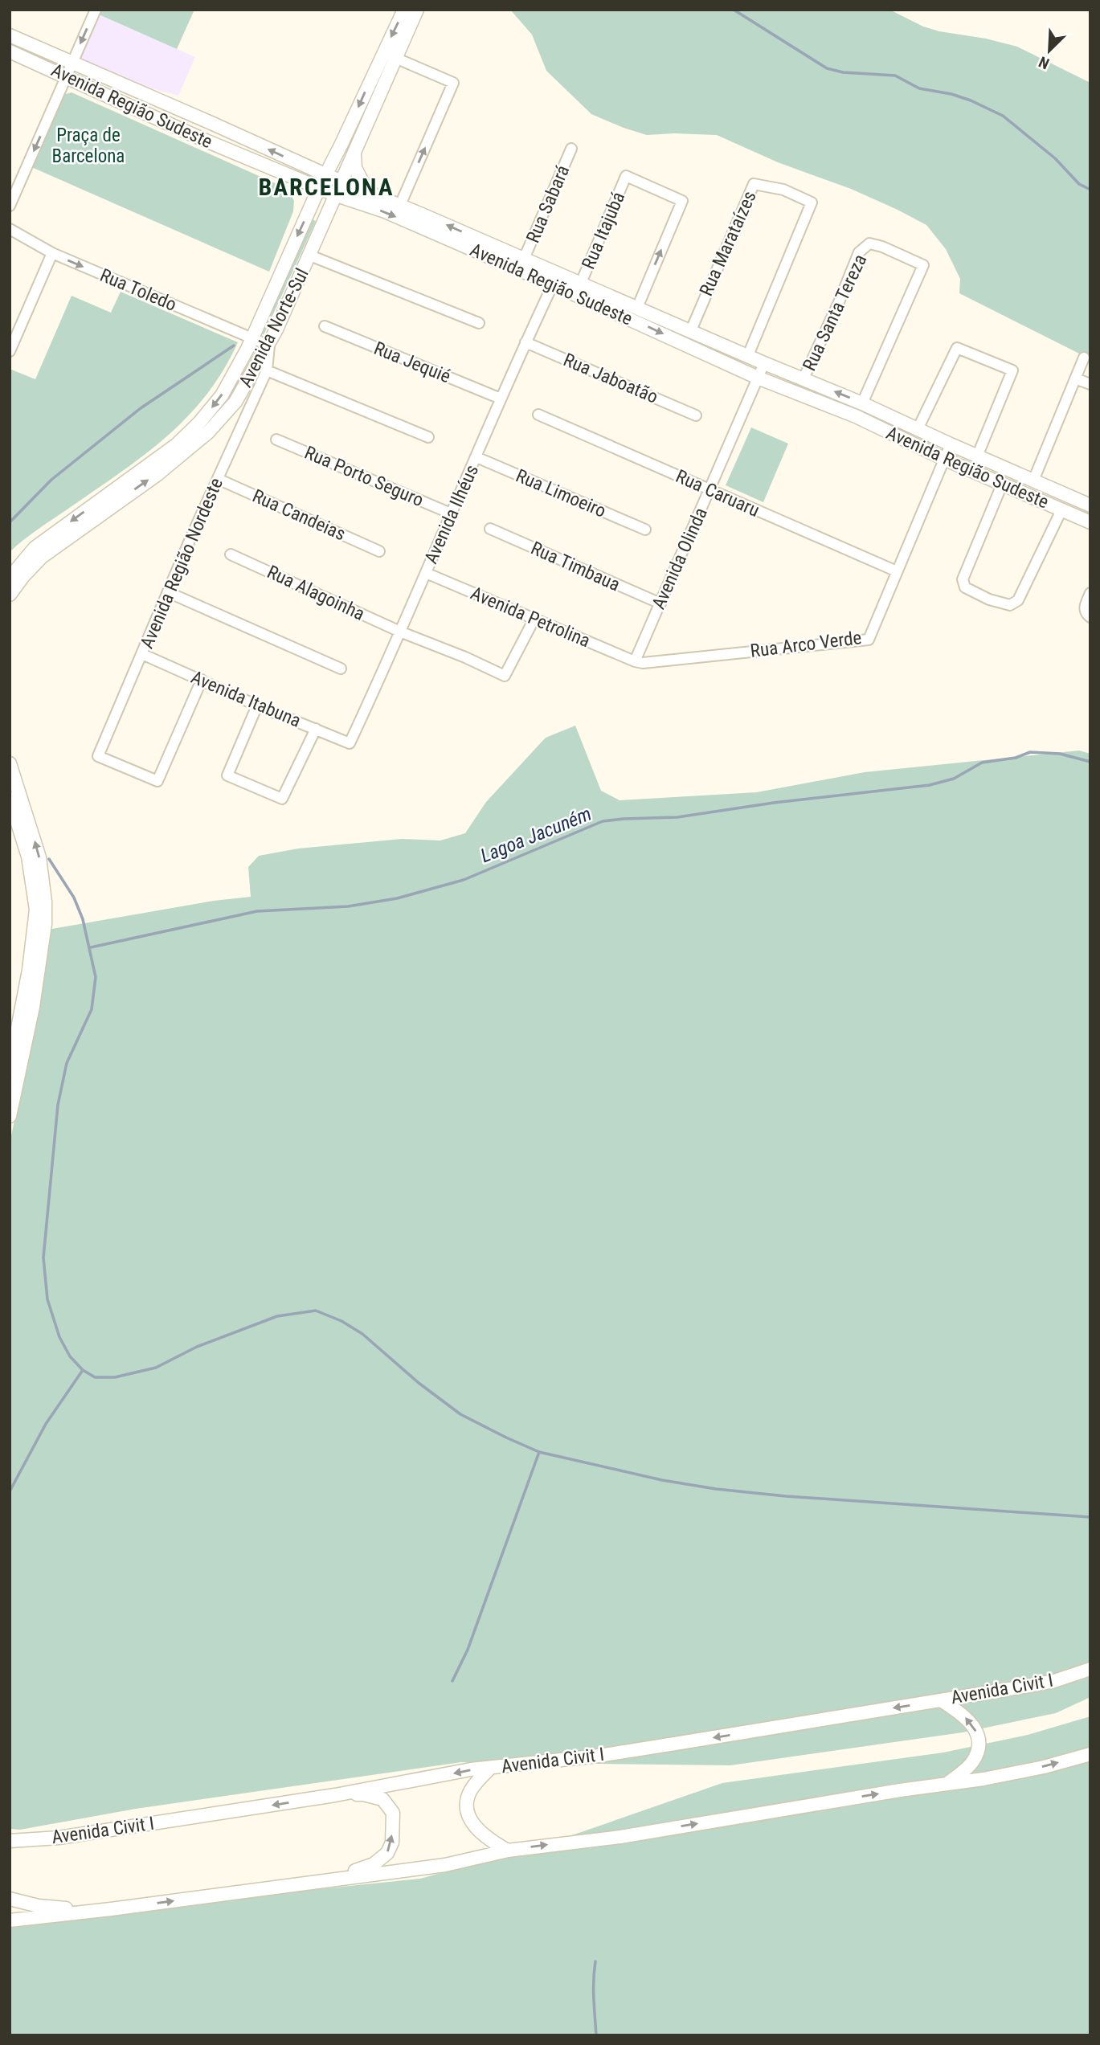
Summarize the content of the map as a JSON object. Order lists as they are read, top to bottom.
{
  "streets": {
    "main road": ["Avenida Região Sudeste", "Avenida Norte-Sul", "Avenida Civit I"],
    "street": [
      "Rua Sabará",
      "Rua Itajubá",
      "Rua Marataízes",
      "Rua Toledo",
      "Rua Santa Tereza",
      "Rua Jequié",
      "Rua Jaboatão",
      "Rua Porto Seguro",
      "Rua Limoeiro",
      "Rua Caruaru",
      "Avenida Ilhéus",
      "Rua Candeias",
      "Avenida Olinda",
      "Avenida Região Nordeste",
      "Rua Timbaua",
      "Rua Alagoinha",
      "Avenida Petrolina",
      "Rua Arco Verde",
      "Avenida Itabuna"
    ]
  },
  "crossings": [
    ["Avenida Região Sudeste", "Rua Sabará"],
    ["Avenida Região Sudeste", "Rua Itajubá"],
    ["Avenida Região Sudeste", "Rua Marataízes"],
    ["Avenida Região Sudeste", "Rua Santa Tereza"],
    ["Avenida Região Sudeste", "Avenida Norte-Sul"],
    ["Avenida Região Sudeste", "Avenida Ilhéus"],
    ["Avenida Região Sudeste", "Avenida Olinda"],
    ["Avenida Região Sudeste", "Rua Arco Verde"],
    ["Rua Toledo", "Avenida Norte-Sul"],
    ["Rua Jequié", "Avenida Ilhéus"],
    ["Rua Jaboatão", "Avenida Ilhéus"],
    ["Rua Porto Seguro", "Avenida Ilhéus"],
    ["Rua Limoeiro", "Avenida Ilhéus"],
    ["Rua Caruaru", "Avenida Olinda"],
    ["Rua Caruaru", "Rua Arco Verde"],
    ["Avenida Ilhéus", "Rua Alagoinha"],
    ["Avenida Ilhéus", "Avenida Petrolina"],
    ["Avenida Ilhéus", "Avenida Itabuna"],
    ["Rua Candeias", "Avenida Região Nordeste"],
    ["Avenida Olinda", "Rua Timbaua"],
    ["Avenida Olinda", "Avenida Petrolina"],
    ["Avenida Olinda", "Rua Arco Verde"],
    ["Avenida Região Nordeste", "Avenida Itabuna"],
    ["Rua Alagoinha", "Avenida Petrolina"],
    ["Avenida Petrolina", "Rua Arco Verde"]
  ],
  "one_way": ["Rua Toledo"],
  "districts": ["BARCELONA"],
  "water": ["Lagoa Jacuném"],
  "parks": ["Praça de Barcelona"],
  "north": "bottom left"
}
